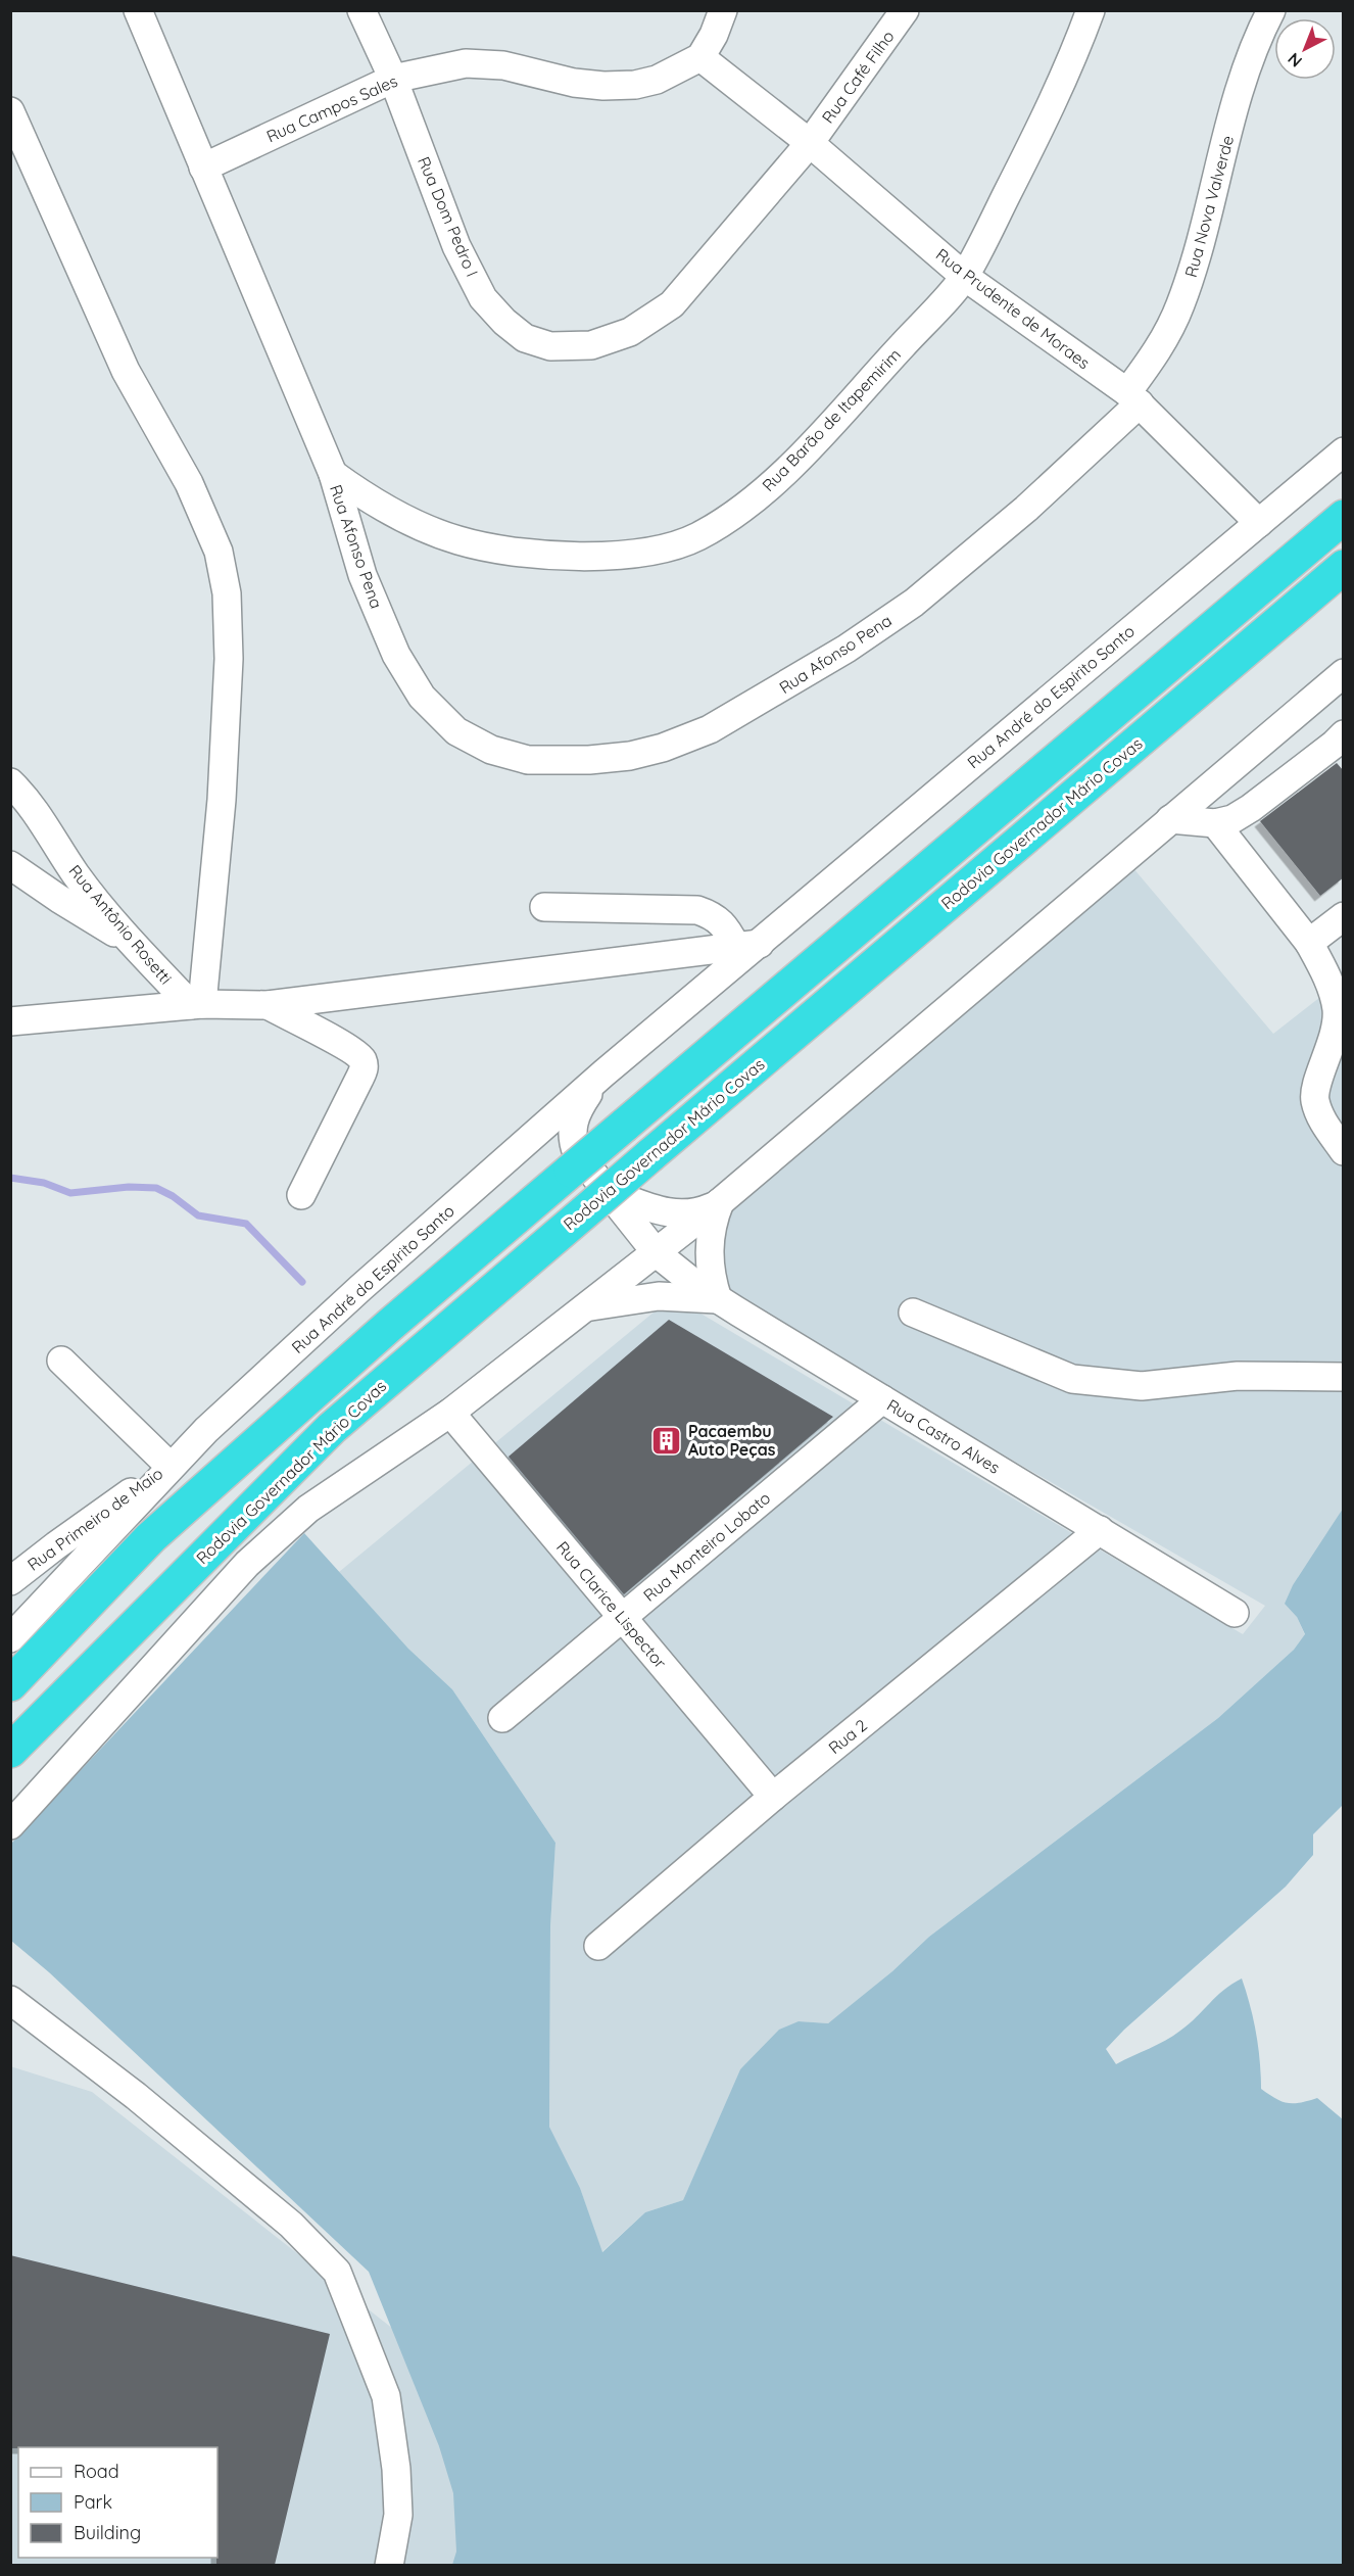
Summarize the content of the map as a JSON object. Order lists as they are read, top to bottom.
{
  "streets": {
    "highway": ["Rodovia Governador Mário Covas"],
    "street": [
      "Rua Café Filho",
      "Rua Campos Sales",
      "Rua Nova Valverde",
      "Rua Dom Pedro I",
      "Rua Prudente de Moraes",
      "Rua Barão de Itapemirim",
      "Rua Afonso Pena",
      "Rua André do Espírito Santo",
      "Rua Antônio Rosetti",
      "Rua Castro Alves",
      "Rua Primeiro de Maio",
      "Rua Monteiro Lobato",
      "Rua Clarice Lispector",
      "Rua 2"
    ]
  },
  "crossings": [
    ["Rua Café Filho", "Rua Dom Pedro I"],
    ["Rua Café Filho", "Rua Prudente de Moraes"],
    ["Rua Campos Sales", "Rua Dom Pedro I"],
    ["Rua Campos Sales", "Rua Prudente de Moraes"],
    ["Rua Campos Sales", "Rua Afonso Pena"],
    ["Rua Nova Valverde", "Rua Prudente de Moraes"],
    ["Rua Nova Valverde", "Rua Afonso Pena"],
    ["Rua Dom Pedro I", "Rua Prudente de Moraes"],
    ["Rua Prudente de Moraes", "Rua Barão de Itapemirim"],
    ["Rua Prudente de Moraes", "Rua Afonso Pena"],
    ["Rua Prudente de Moraes", "Rua André do Espírito Santo"],
    ["Rua Barão de Itapemirim", "Rua Afonso Pena"],
    ["Rua André do Espírito Santo", "Rua Castro Alves"],
    ["Rua André do Espírito Santo", "Rua Primeiro de Maio"],
    ["Rodovia Governador Mário Covas", "Rua Castro Alves"],
    ["Rua Castro Alves", "Rua Monteiro Lobato"],
    ["Rua Castro Alves", "Rua 2"],
    ["Rua Monteiro Lobato", "Rua Clarice Lispector"],
    ["Rua Clarice Lispector", "Rua 2"]
  ],
  "places": {
    "building": ["Pacaembu Auto Peças"]
  },
  "legend": ["Road", "Park", "Building"],
  "north": "bottom left"
}
